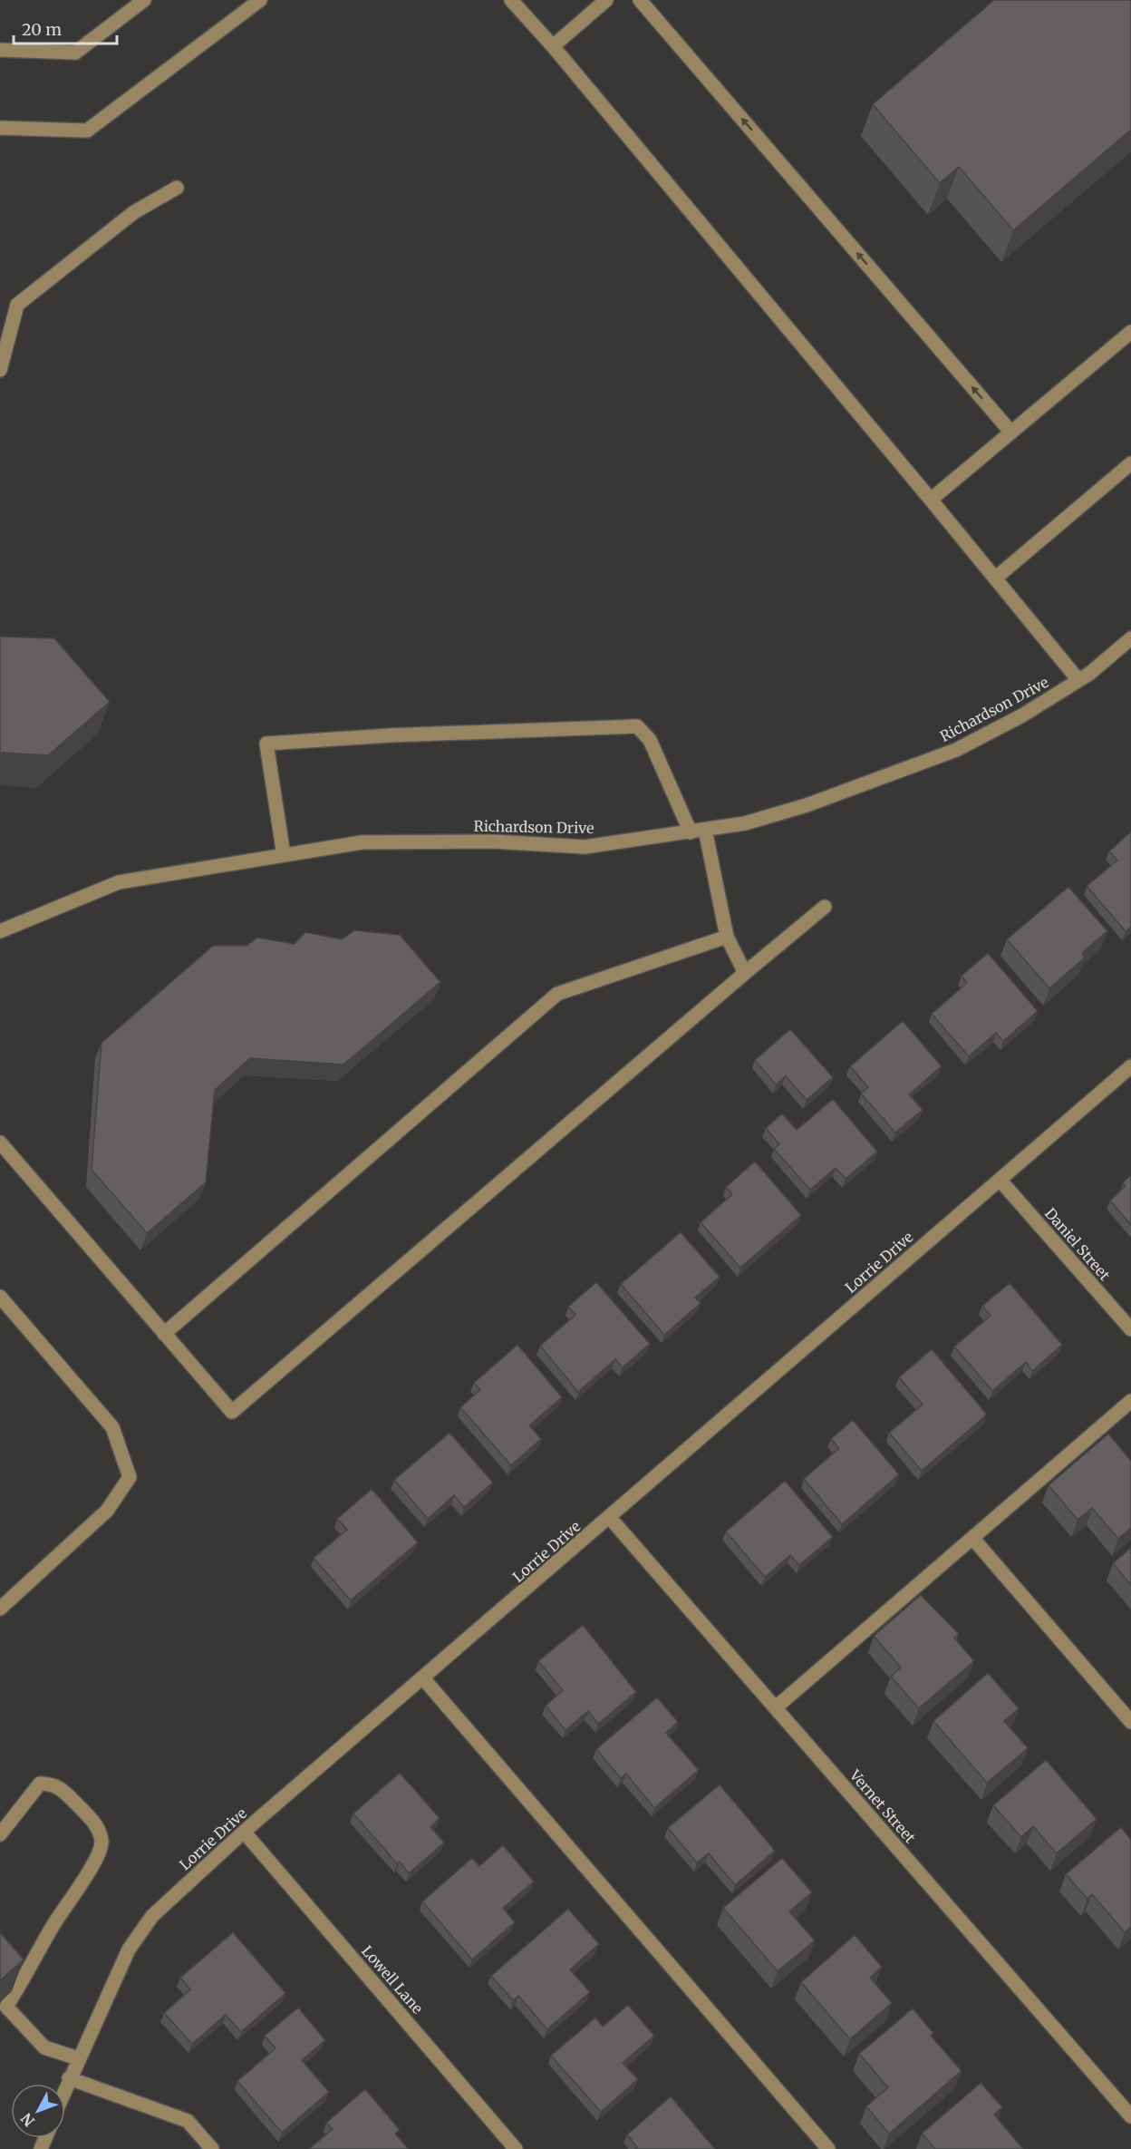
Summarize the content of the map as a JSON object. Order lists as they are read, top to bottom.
{
  "streets": {
    "street": [
      "Richardson Drive",
      "Daniel Street",
      "Lorrie Drive",
      "Vernet Street",
      "Lowell Lane"
    ]
  },
  "crossings": [
    ["Daniel Street", "Lorrie Drive"],
    ["Lorrie Drive", "Vernet Street"],
    ["Lorrie Drive", "Lowell Lane"]
  ],
  "scale_bar": "20 m",
  "north": "bottom left"
}
